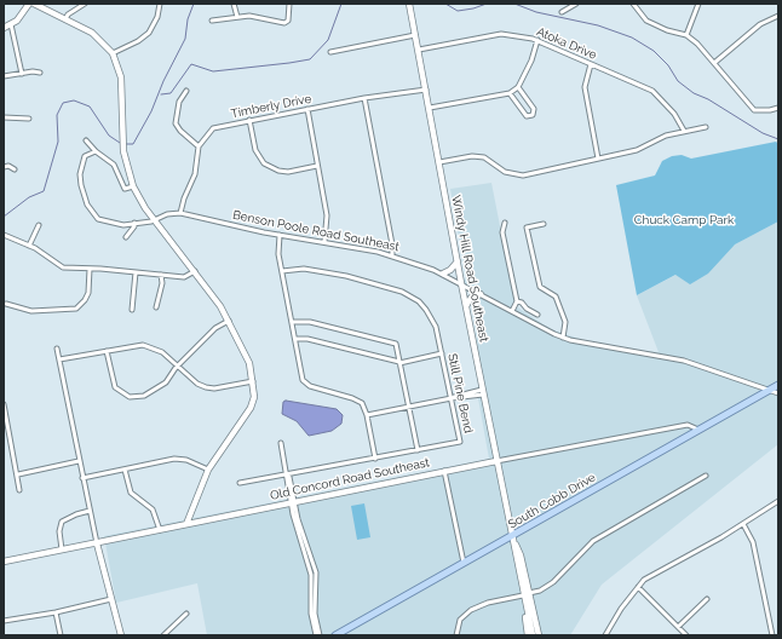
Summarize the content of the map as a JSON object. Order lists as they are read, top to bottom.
{
  "streets": {
    "main road": ["South Cobb Drive"],
    "street": [
      "Atoka Drive",
      "Timberly Drive",
      "Benson Poole Road Southeast",
      "Windy Hill Road Southeast",
      "Still Pine Bend",
      "Old Concord Road Southeast"
    ]
  },
  "crossings": [
    ["Atoka Drive", "Windy Hill Road Southeast"],
    ["Timberly Drive", "Windy Hill Road Southeast"],
    ["Benson Poole Road Southeast", "Windy Hill Road Southeast"],
    ["Benson Poole Road Southeast", "South Cobb Drive"],
    ["Windy Hill Road Southeast", "Old Concord Road Southeast"],
    ["Windy Hill Road Southeast", "South Cobb Drive"],
    ["Old Concord Road Southeast", "South Cobb Drive"]
  ],
  "parks": ["Chuck Camp Park"]
}
